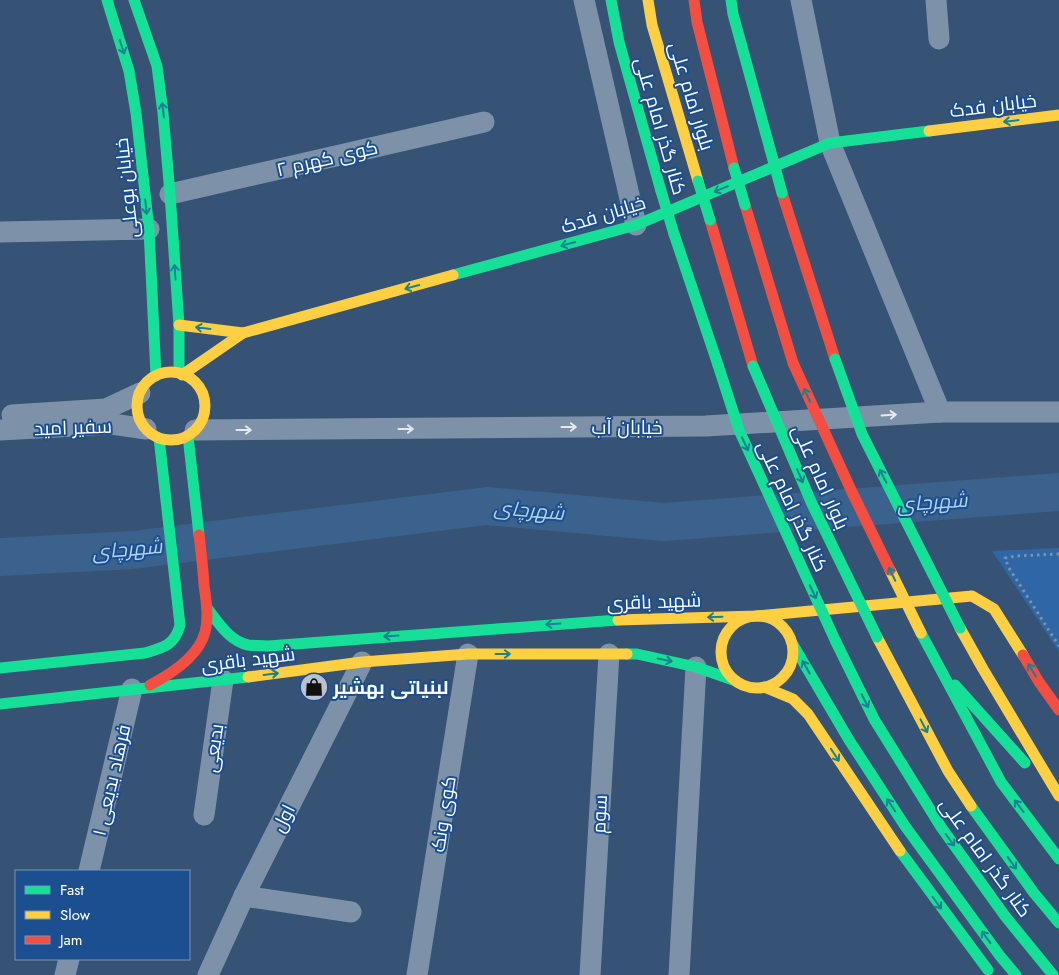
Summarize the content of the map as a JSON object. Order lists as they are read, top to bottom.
{
  "streets": {
    "main road": [
      "بلوار امام علی",
      "خیابان فدک",
      "کنار گذر امام علی",
      "خیابان بوعلی",
      "شهید باقری"
    ],
    "street": [
      "کوی کهرم ۲",
      "سفیر امید",
      "خیابان آب",
      "بدیعی",
      "فرهاد بدیعی ۱",
      "کوی ونک",
      "سوم",
      "اول"
    ]
  },
  "crossings": [
    ["خیابان فدک", "خیابان بوعلی"],
    ["خیابان فدک", "سفیر امید"],
    ["خیابان فدک", "خیابان آب"],
    ["خیابان بوعلی", "سفیر امید"],
    ["خیابان بوعلی", "خیابان آب"],
    ["سفیر امید", "خیابان آب"],
    ["شهید باقری", "بدیعی"],
    ["شهید باقری", "فرهاد بدیعی ۱"],
    ["شهید باقری", "کوی ونک"],
    ["شهید باقری", "سوم"],
    ["شهید باقری", "اول"]
  ],
  "one_way": ["خیابان فدک", "خیابان آب"],
  "water": ["شهرچای"],
  "places": {
    "shop": ["لبنیاتی بهشیر"]
  },
  "legend": ["Fast", "Slow", "Jam"]
}
